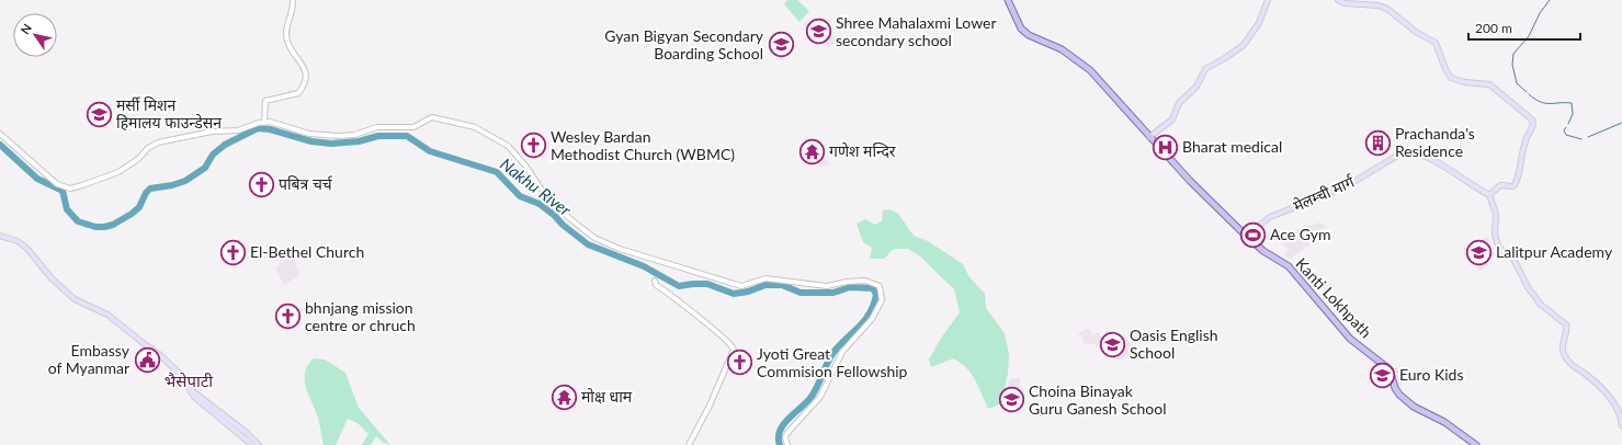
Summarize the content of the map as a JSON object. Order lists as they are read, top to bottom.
{
  "streets": {
    "main road": ["मेलम्ची मार्ग", "Kanti Lokhpath"]
  },
  "crossings": [
    ["मेलम्ची मार्ग", "Kanti Lokhpath"]
  ],
  "districts": ["भैसेपाटी"],
  "water": ["Nakhu River"],
  "places": {
    "school or university": [
      "Shree Mahalaxmi Lower secondary school",
      "Gyan Bigyan Secondary Boarding School",
      "मर्सी मिशन हिमालय फाउन्डेसन",
      "Lalitpur Academy",
      "Oasis English School",
      "Euro Kids",
      "Choina Binayak Guru Ganesh School"
    ],
    "building": ["Prachanda's Residence"],
    "church": [
      "Wesley Bardan Methodist Church (WBMC)",
      "पबित्र चर्च",
      "El-Bethel Church",
      "bhnjang mission centre or chruch",
      "Jyoti Great Commision Fellowship"
    ],
    "hospital": ["Bharat medical"],
    "temple": ["गणेश मन्दिर", "मोक्ष धाम"],
    "sports": ["Ace Gym"],
    "public building": ["Embassy of Myanmar"]
  },
  "scale_bar": "200 m",
  "north": "top left"
}
